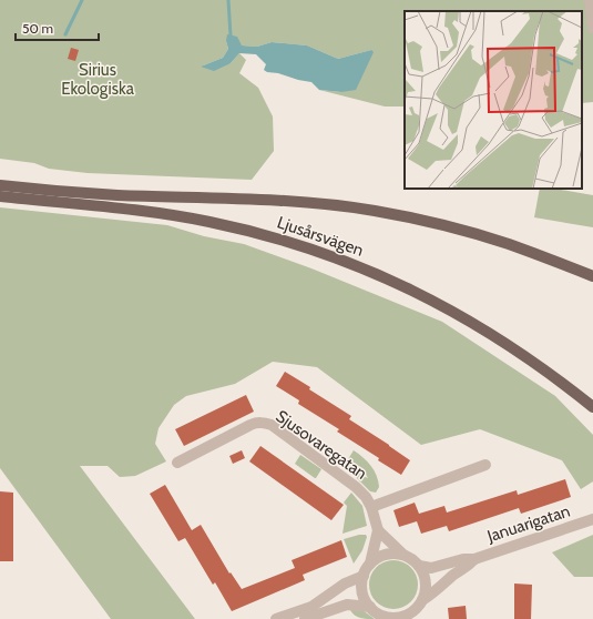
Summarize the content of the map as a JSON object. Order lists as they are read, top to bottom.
{
  "streets": {
    "main road": ["Ljusårsvägen"],
    "street": ["Sjusovaregatan", "Januarigatan"]
  },
  "crossings": [
    ["Sjusovaregatan", "Januarigatan"]
  ],
  "parks": ["Sirius Ekologiska"],
  "scale_bar": "50 m"
}
